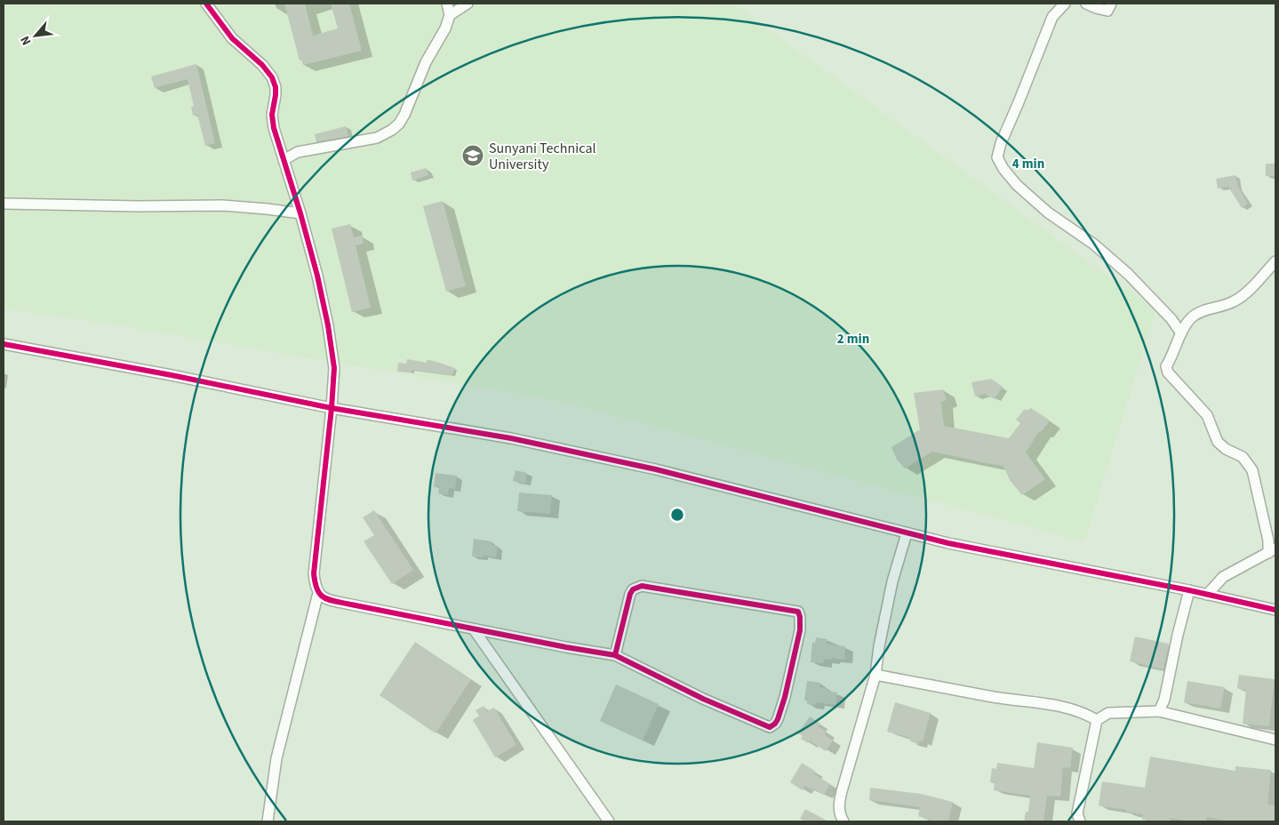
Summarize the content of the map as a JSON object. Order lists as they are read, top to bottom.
{
  "places": {
    "school or university": ["Sunyani Technical University"]
  },
  "north": "bottom left",
  "rings": ["4 min", "2 min"]
}
